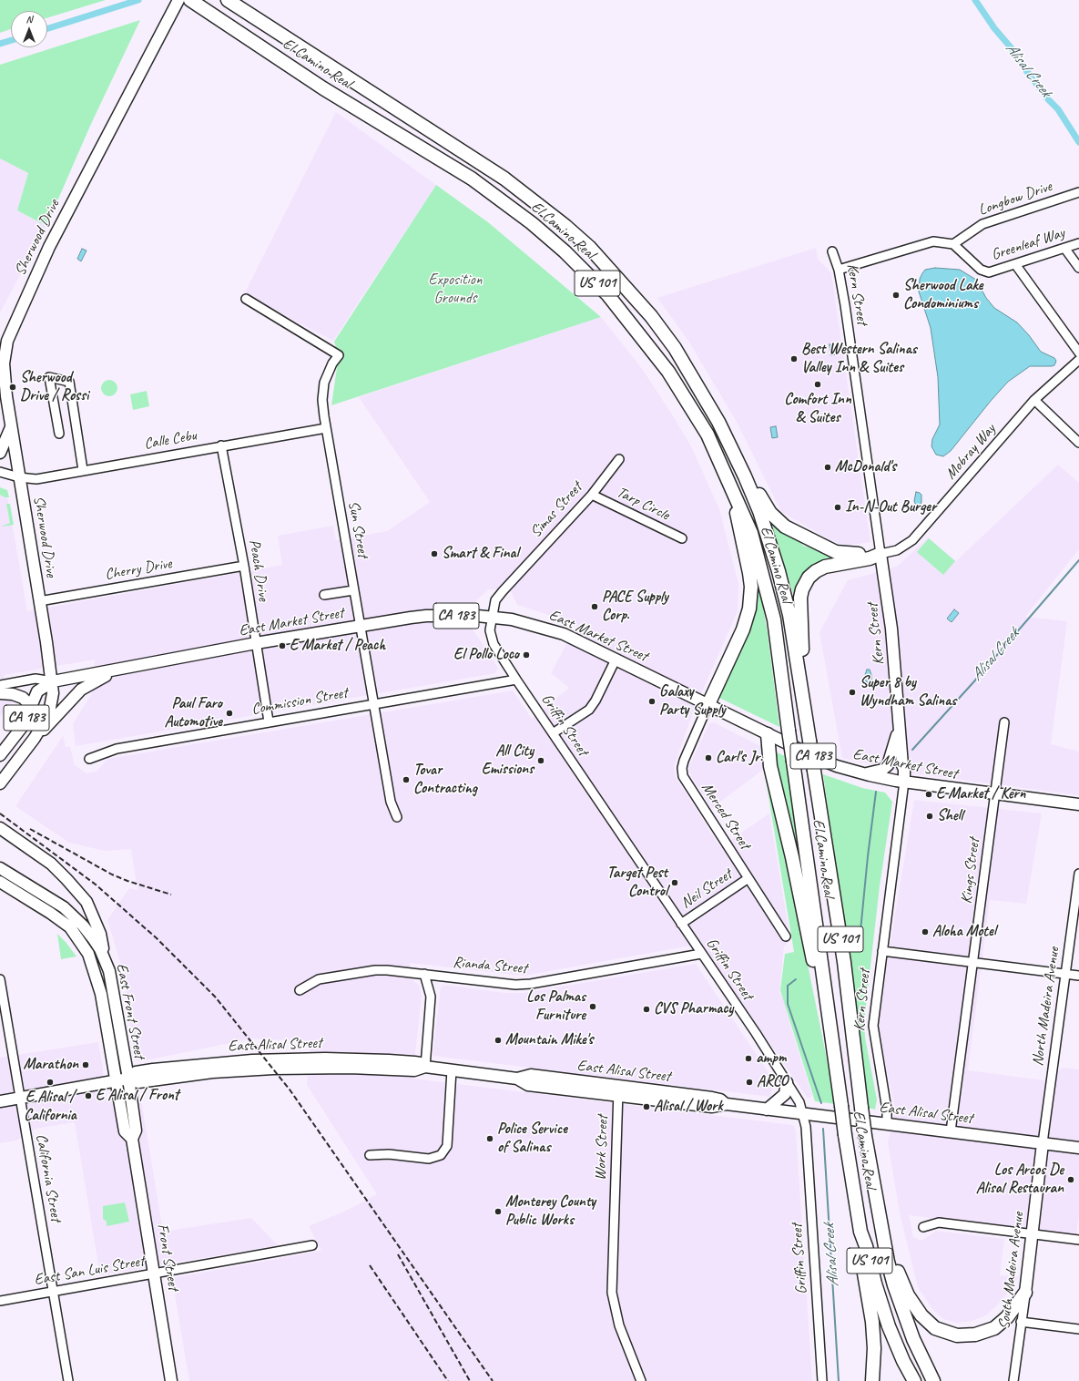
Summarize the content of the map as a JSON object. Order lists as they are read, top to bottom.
{
  "streets": {
    "highway": ["El Camino Real", "US 101"],
    "main road": [
      "Sherwood Drive",
      "Kern Street",
      "CA 183",
      "East Market Street",
      "East Front Street",
      "East Alisal Street",
      "Front Street",
      "South Madeira Avenue"
    ],
    "street": [
      "Longbow Drive",
      "Greenleaf Way",
      "Calle Cebu",
      "Mobray Way",
      "Tarp Circle",
      "Simas Street",
      "Sun Street",
      "Cherry Drive",
      "Peach Drive",
      "Commission Street",
      "Griffin Street",
      "Merced Street",
      "Kings Street",
      "Neil Street",
      "Rianda Street",
      "North Madeira Avenue",
      "Work Street",
      "California Street",
      "East San Luis Street"
    ]
  },
  "crossings": [
    ["Longbow Drive", "Greenleaf Way"],
    ["Sherwood Drive", "Calle Cebu"],
    ["Sherwood Drive", "Cherry Drive"],
    ["Sherwood Drive", "CA 183"],
    ["Sherwood Drive", "East Market Street"],
    ["Kern Street", "Mobray Way"],
    ["Kern Street", "East Market Street"],
    ["Kern Street", "East Alisal Street"],
    ["Calle Cebu", "Sun Street"],
    ["Calle Cebu", "Peach Drive"],
    ["Tarp Circle", "Simas Street"],
    ["Simas Street", "East Market Street"],
    ["Simas Street", "Griffin Street"],
    ["Sun Street", "East Market Street"],
    ["Sun Street", "Commission Street"],
    ["Cherry Drive", "Peach Drive"],
    ["Peach Drive", "East Market Street"],
    ["Peach Drive", "Commission Street"],
    ["CA 183", "East Market Street"],
    ["East Market Street", "Griffin Street"],
    ["East Market Street", "Merced Street"],
    ["East Market Street", "Kings Street"],
    ["Commission Street", "Griffin Street"],
    ["Griffin Street", "Neil Street"],
    ["Griffin Street", "Rianda Street"],
    ["Griffin Street", "East Alisal Street"],
    ["Merced Street", "Neil Street"],
    ["Kings Street", "East Alisal Street"],
    ["North Madeira Avenue", "East Alisal Street"],
    ["North Madeira Avenue", "South Madeira Avenue"],
    ["East Front Street", "East Alisal Street"],
    ["East Front Street", "Front Street"],
    ["East Alisal Street", "Work Street"],
    ["East Alisal Street", "California Street"],
    ["East Alisal Street", "Front Street"],
    ["East Alisal Street", "South Madeira Avenue"],
    ["California Street", "East San Luis Street"],
    ["Front Street", "East San Luis Street"]
  ],
  "water": ["Alisal Creek"],
  "parks": ["Exposition Grounds"],
  "places": [
    "Sherwood Lake Condominiums",
    "Best Western Salinas Valley Inn & Suites",
    "Comfort Inn & Suites",
    "Sherwood Drive / Rossi",
    "McDonald's",
    "In-N-Out Burger",
    "Smart & Final",
    "PACE Supply Corp.",
    "E Market / Peach",
    "El Pollo Loco",
    "Super 8 by Wyndham Salinas",
    "Galaxy Party Supply",
    "Paul Faro Automotive",
    "Carl's Jr.",
    "All City Emissions",
    "Tovar Contracting",
    "E Market / Kern",
    "Shell",
    "Target Pest Control",
    "Aloha Motel",
    "Los Palmas Furniture",
    "CVS Pharmacy",
    "Mountain Mike's",
    "ampm",
    "Marathon",
    "E Alisal / California",
    "ARCO",
    "E Alisal / Front",
    "Alisal / Work",
    "Police Service of Salinas",
    "Los Arcos De Alisal Restauran",
    "Monterey County Public Works"
  ],
  "north": "top"
}
